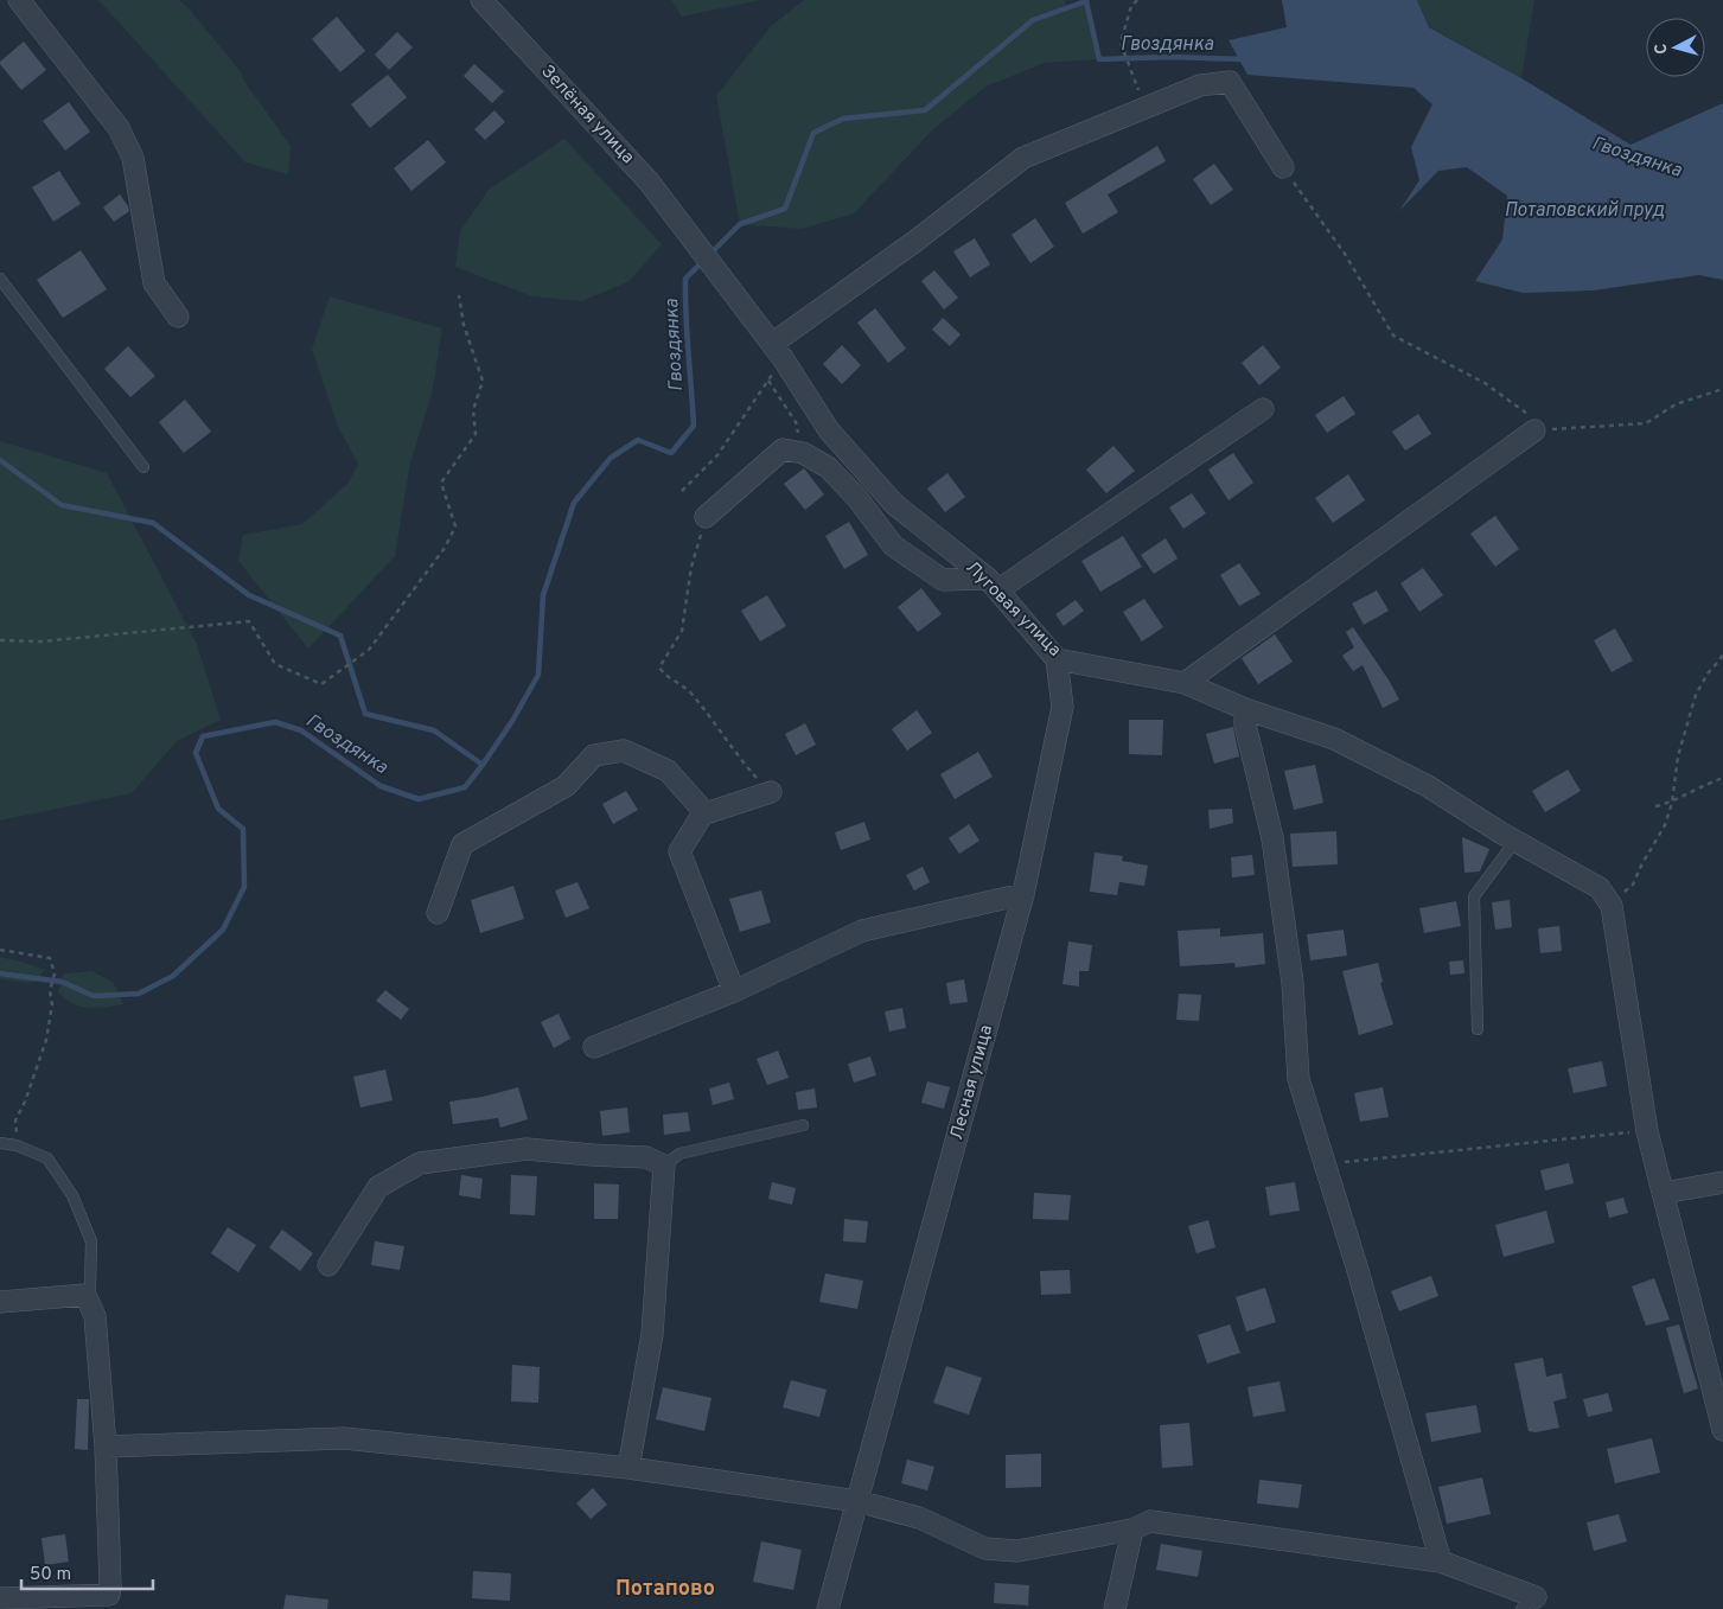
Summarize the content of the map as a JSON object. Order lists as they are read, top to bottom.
{
  "streets": {
    "street": ["Зелёная улица", "Луговая улица", "Лесная улица"]
  },
  "crossings": [
    ["Зелёная улица", "Луговая улица"],
    ["Луговая улица", "Лесная улица"]
  ],
  "districts": ["Потапово"],
  "water": ["Гвоздянка", "Потаповский пруд"],
  "scale_bar": "50 m",
  "north": "left"
}
